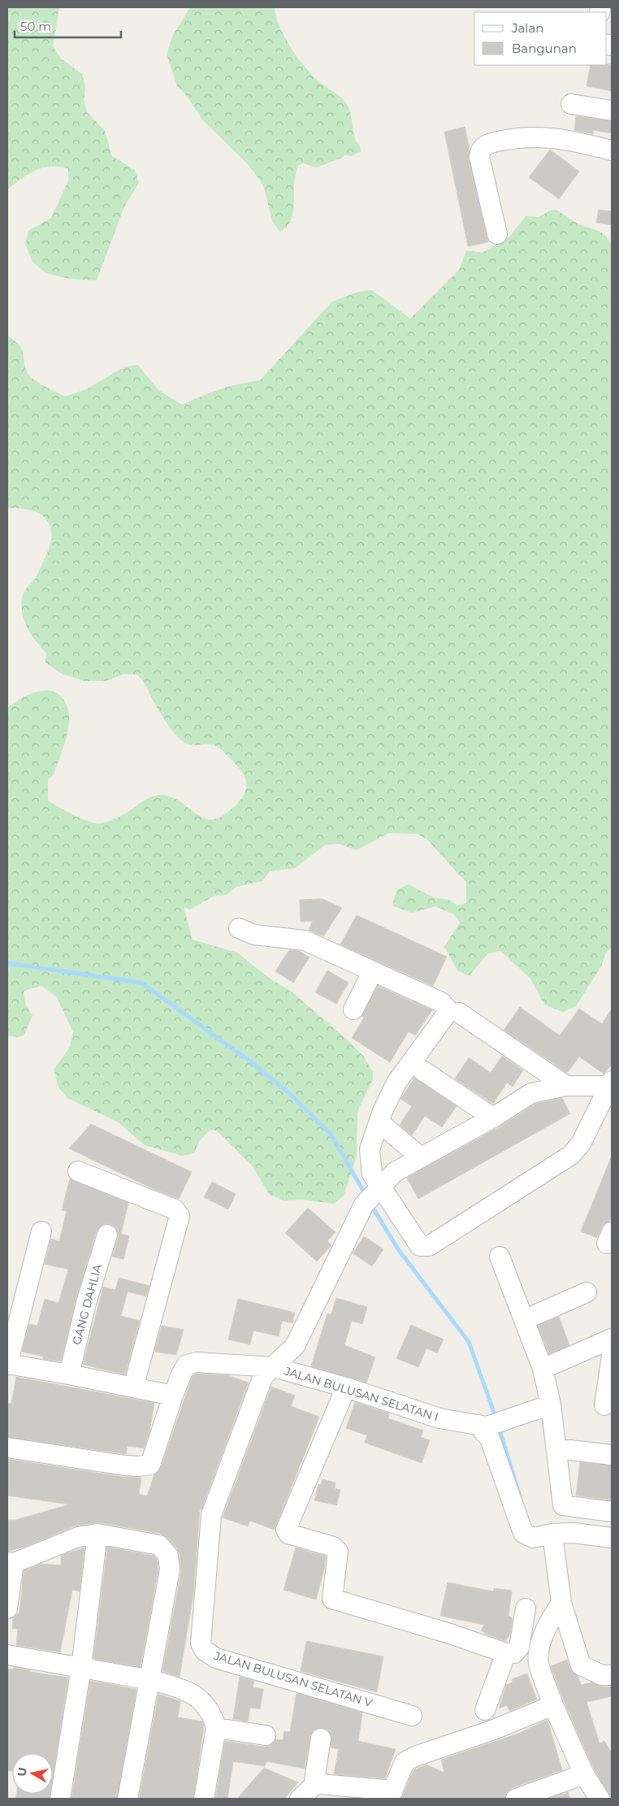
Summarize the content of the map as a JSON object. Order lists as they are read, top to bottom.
{
  "streets": {
    "street": ["GANG DAHLIA", "JALAN BULUSAN SELATAN I", "JALAN BULUSAN SELATAN V"]
  },
  "crossings": [
    ["JALAN BULUSAN SELATAN I", "JALAN BULUSAN SELATAN V"]
  ],
  "legend": ["Jalan", "Bangunan"],
  "scale_bar": "50 m",
  "north": "left"
}
